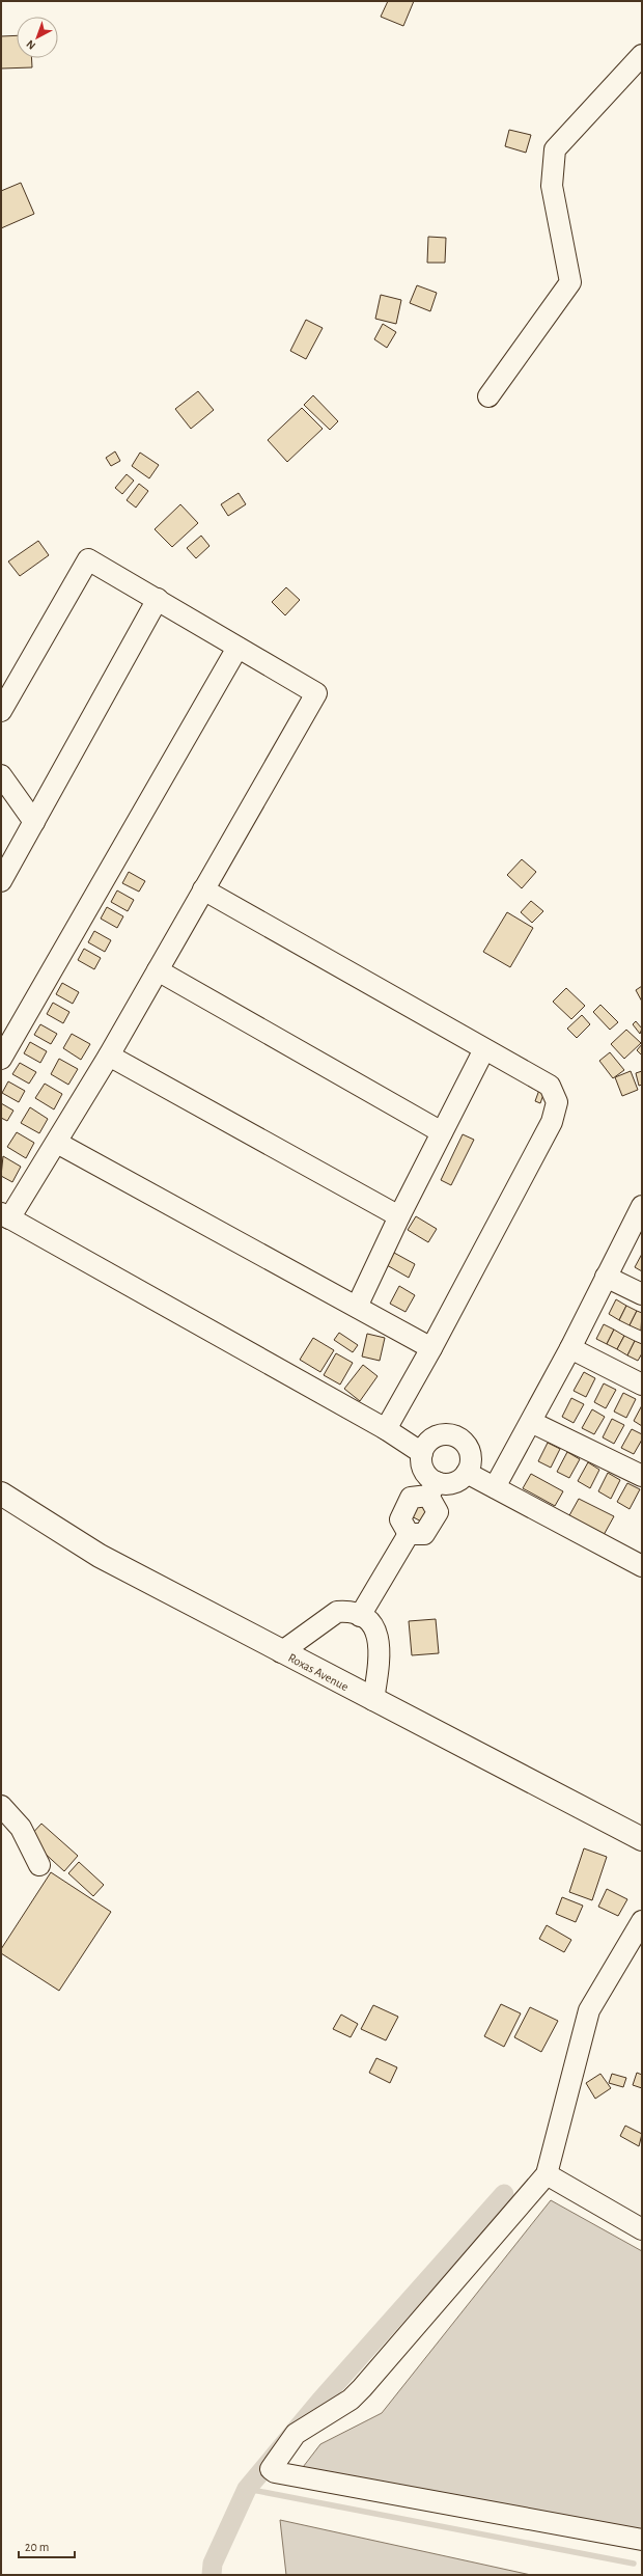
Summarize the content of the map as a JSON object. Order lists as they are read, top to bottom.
{
  "streets": {
    "main road": ["Roxas Avenue"]
  },
  "scale_bar": "20 m",
  "north": "bottom left"
}
